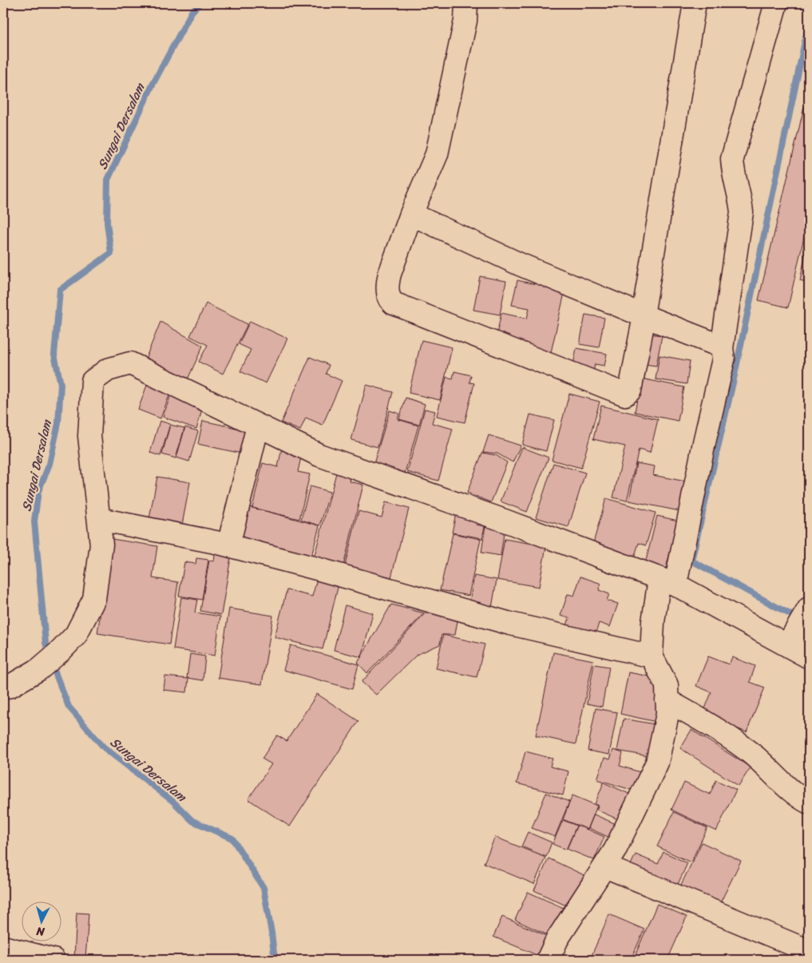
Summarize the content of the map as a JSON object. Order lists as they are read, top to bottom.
{
  "water": ["Sungai Dersalam"],
  "north": "bottom"
}
